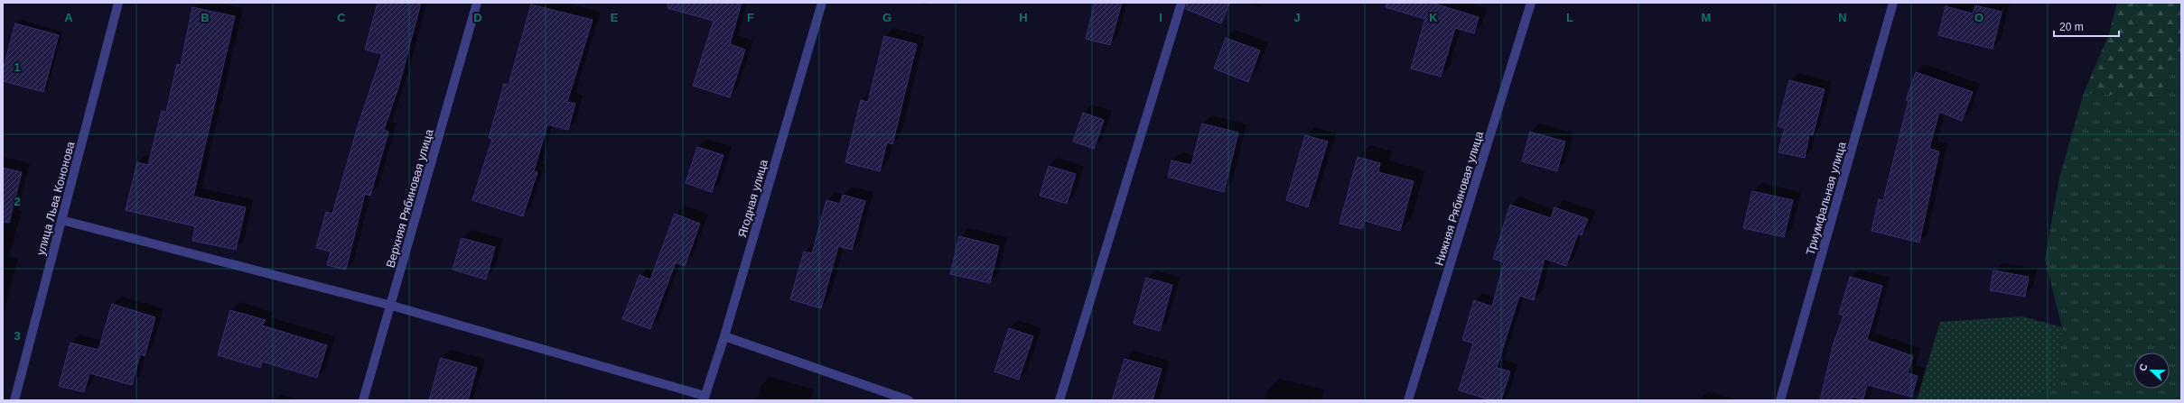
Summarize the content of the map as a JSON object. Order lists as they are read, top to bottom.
{
  "streets": {
    "street": [
      "улица Льва Кононова",
      "Верхняя Рябиновая улица",
      "Ягодная улица",
      "Нижняя Рябиновая улица",
      "Триумфальная улица"
    ]
  },
  "scale_bar": "20 m",
  "north": "left",
  "grid": {
    "columns": [
      "A",
      "B",
      "C",
      "D",
      "E",
      "F",
      "G",
      "H",
      "I",
      "J",
      "K",
      "L",
      "M",
      "N",
      "O"
    ],
    "rows": ["1", "2", "3"]
  }
}
